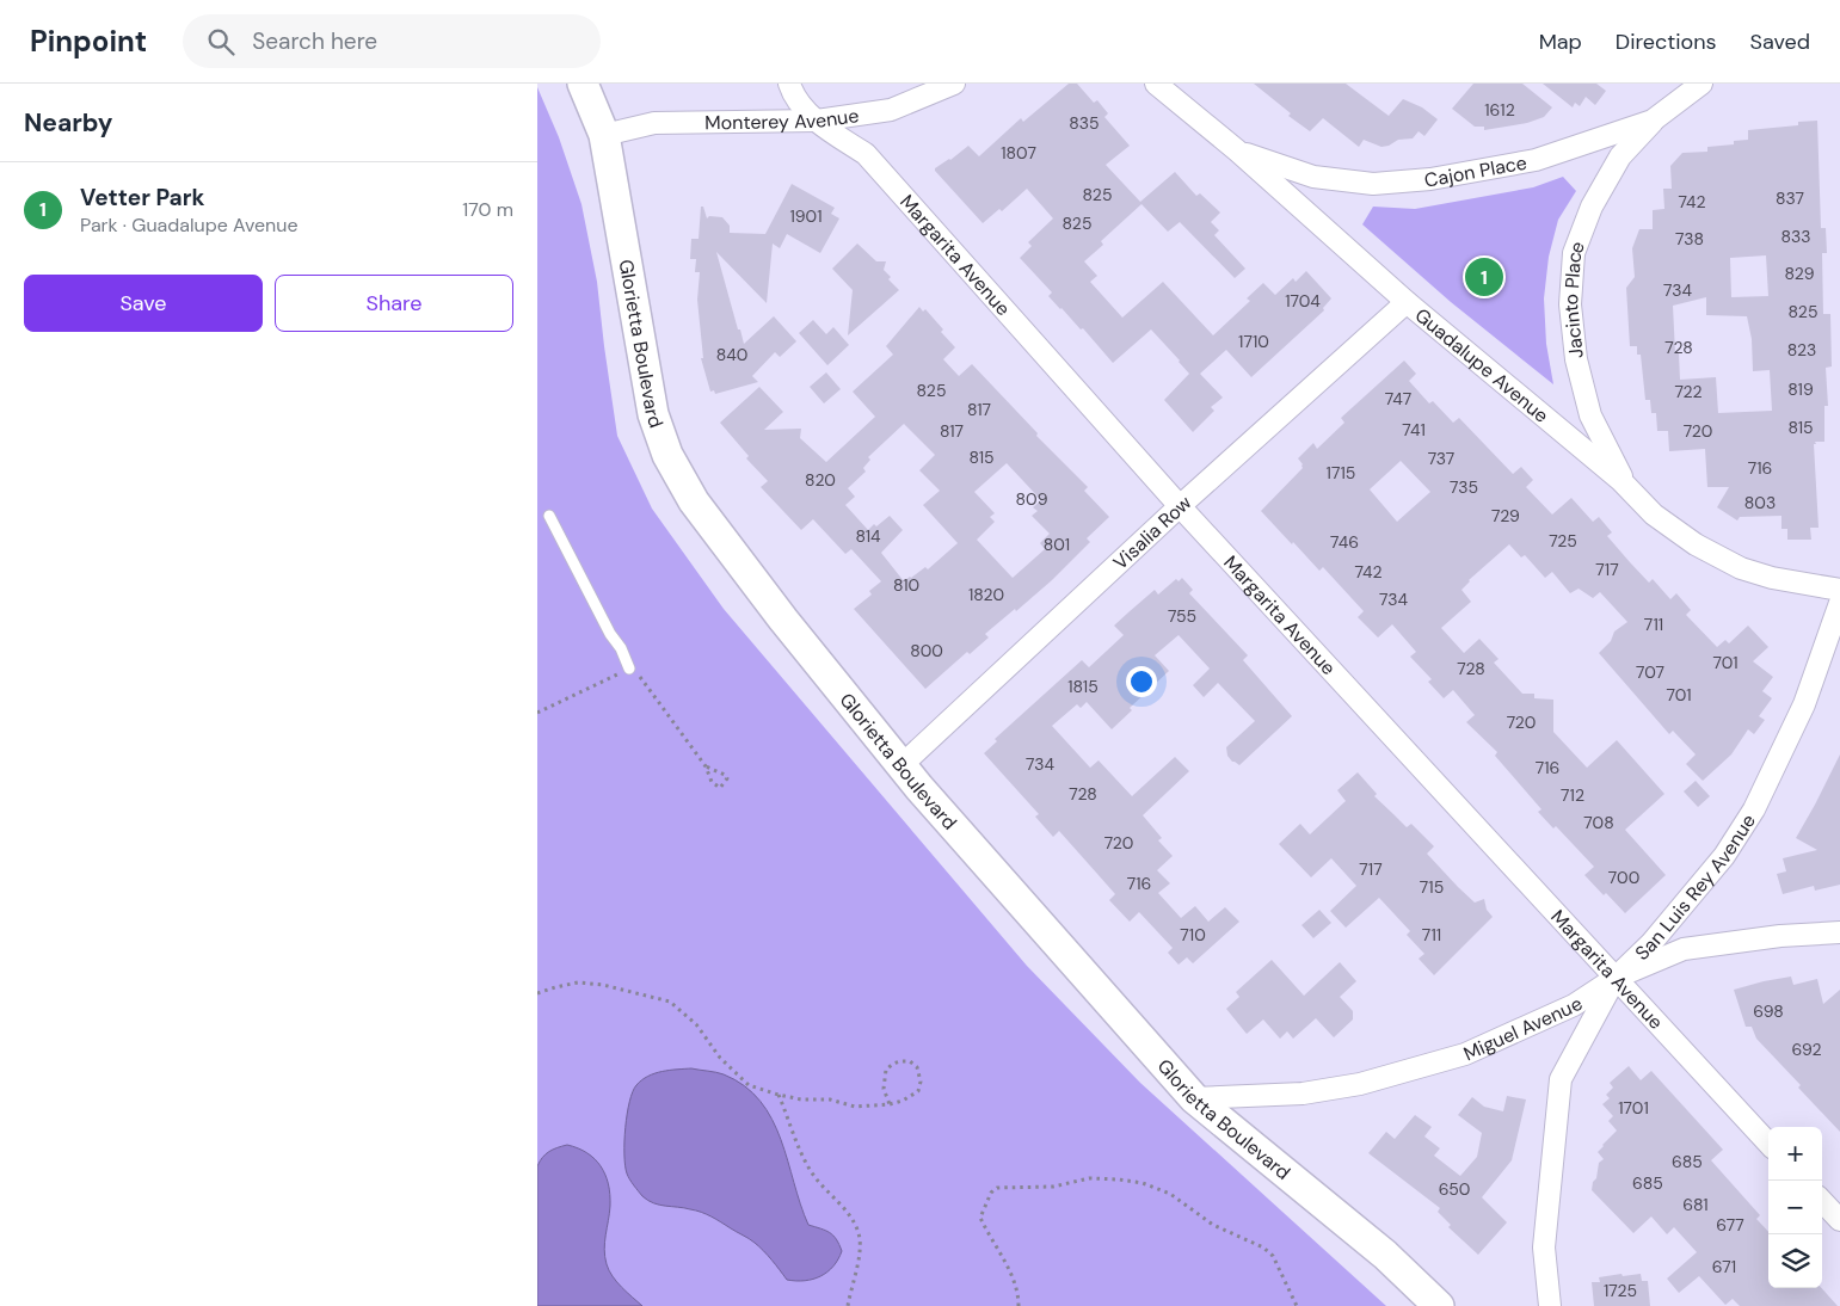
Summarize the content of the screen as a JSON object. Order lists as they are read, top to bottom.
{
  "streets": {
    "street": [
      "Monterey Avenue",
      "Cajon Place",
      "Margarita Avenue",
      "Jacinto Place",
      "Glorietta Boulevard",
      "Guadalupe Avenue",
      "Visalia Row",
      "San Luis Rey Avenue",
      "Miguel Avenue"
    ]
  },
  "crossings": [
    ["Monterey Avenue", "Margarita Avenue"],
    ["Monterey Avenue", "Glorietta Boulevard"],
    ["Cajon Place", "Jacinto Place"],
    ["Cajon Place", "Guadalupe Avenue"],
    ["Margarita Avenue", "Visalia Row"],
    ["Margarita Avenue", "San Luis Rey Avenue"],
    ["Margarita Avenue", "Miguel Avenue"],
    ["Jacinto Place", "Guadalupe Avenue"],
    ["Glorietta Boulevard", "Visalia Row"],
    ["Glorietta Boulevard", "Miguel Avenue"],
    ["Guadalupe Avenue", "Visalia Row"],
    ["San Luis Rey Avenue", "Miguel Avenue"]
  ],
  "house_numbers": [
    "1612",
    "835",
    "1807",
    "825",
    "837",
    "742",
    "1901",
    "825",
    "833",
    "738",
    "829",
    "734",
    "1704",
    "825",
    "1710",
    "728",
    "823",
    "840",
    "819",
    "825",
    "722",
    "747",
    "817",
    "815",
    "741",
    "817",
    "720",
    "815",
    "737",
    "716",
    "1715",
    "820",
    "735",
    "809",
    "803",
    "729",
    "814",
    "725",
    "746",
    "801",
    "717",
    "742",
    "810",
    "1820",
    "734",
    "755",
    "711",
    "800",
    "701",
    "728",
    "707",
    "1815",
    "701",
    "720",
    "734",
    "716",
    "728",
    "712",
    "708",
    "720",
    "717",
    "700",
    "716",
    "715",
    "710",
    "711",
    "698",
    "692",
    "1701",
    "685",
    "685",
    "650",
    "681",
    "677",
    "671",
    "1725"
  ],
  "page": {
    "header": "Pinpoint",
    "search": "Search here",
    "nav": ["Map", "Directions", "Saved"],
    "heading": "Nearby",
    "list": [
      {
        "mark": "1",
        "name": "Vetter Park",
        "note": "Park · Guadalupe Avenue",
        "value": "170 m"
      }
    ],
    "pins": "1",
    "buttons": ["Save", "Share"],
    "map_buttons": ["+", "−"]
  }
}
